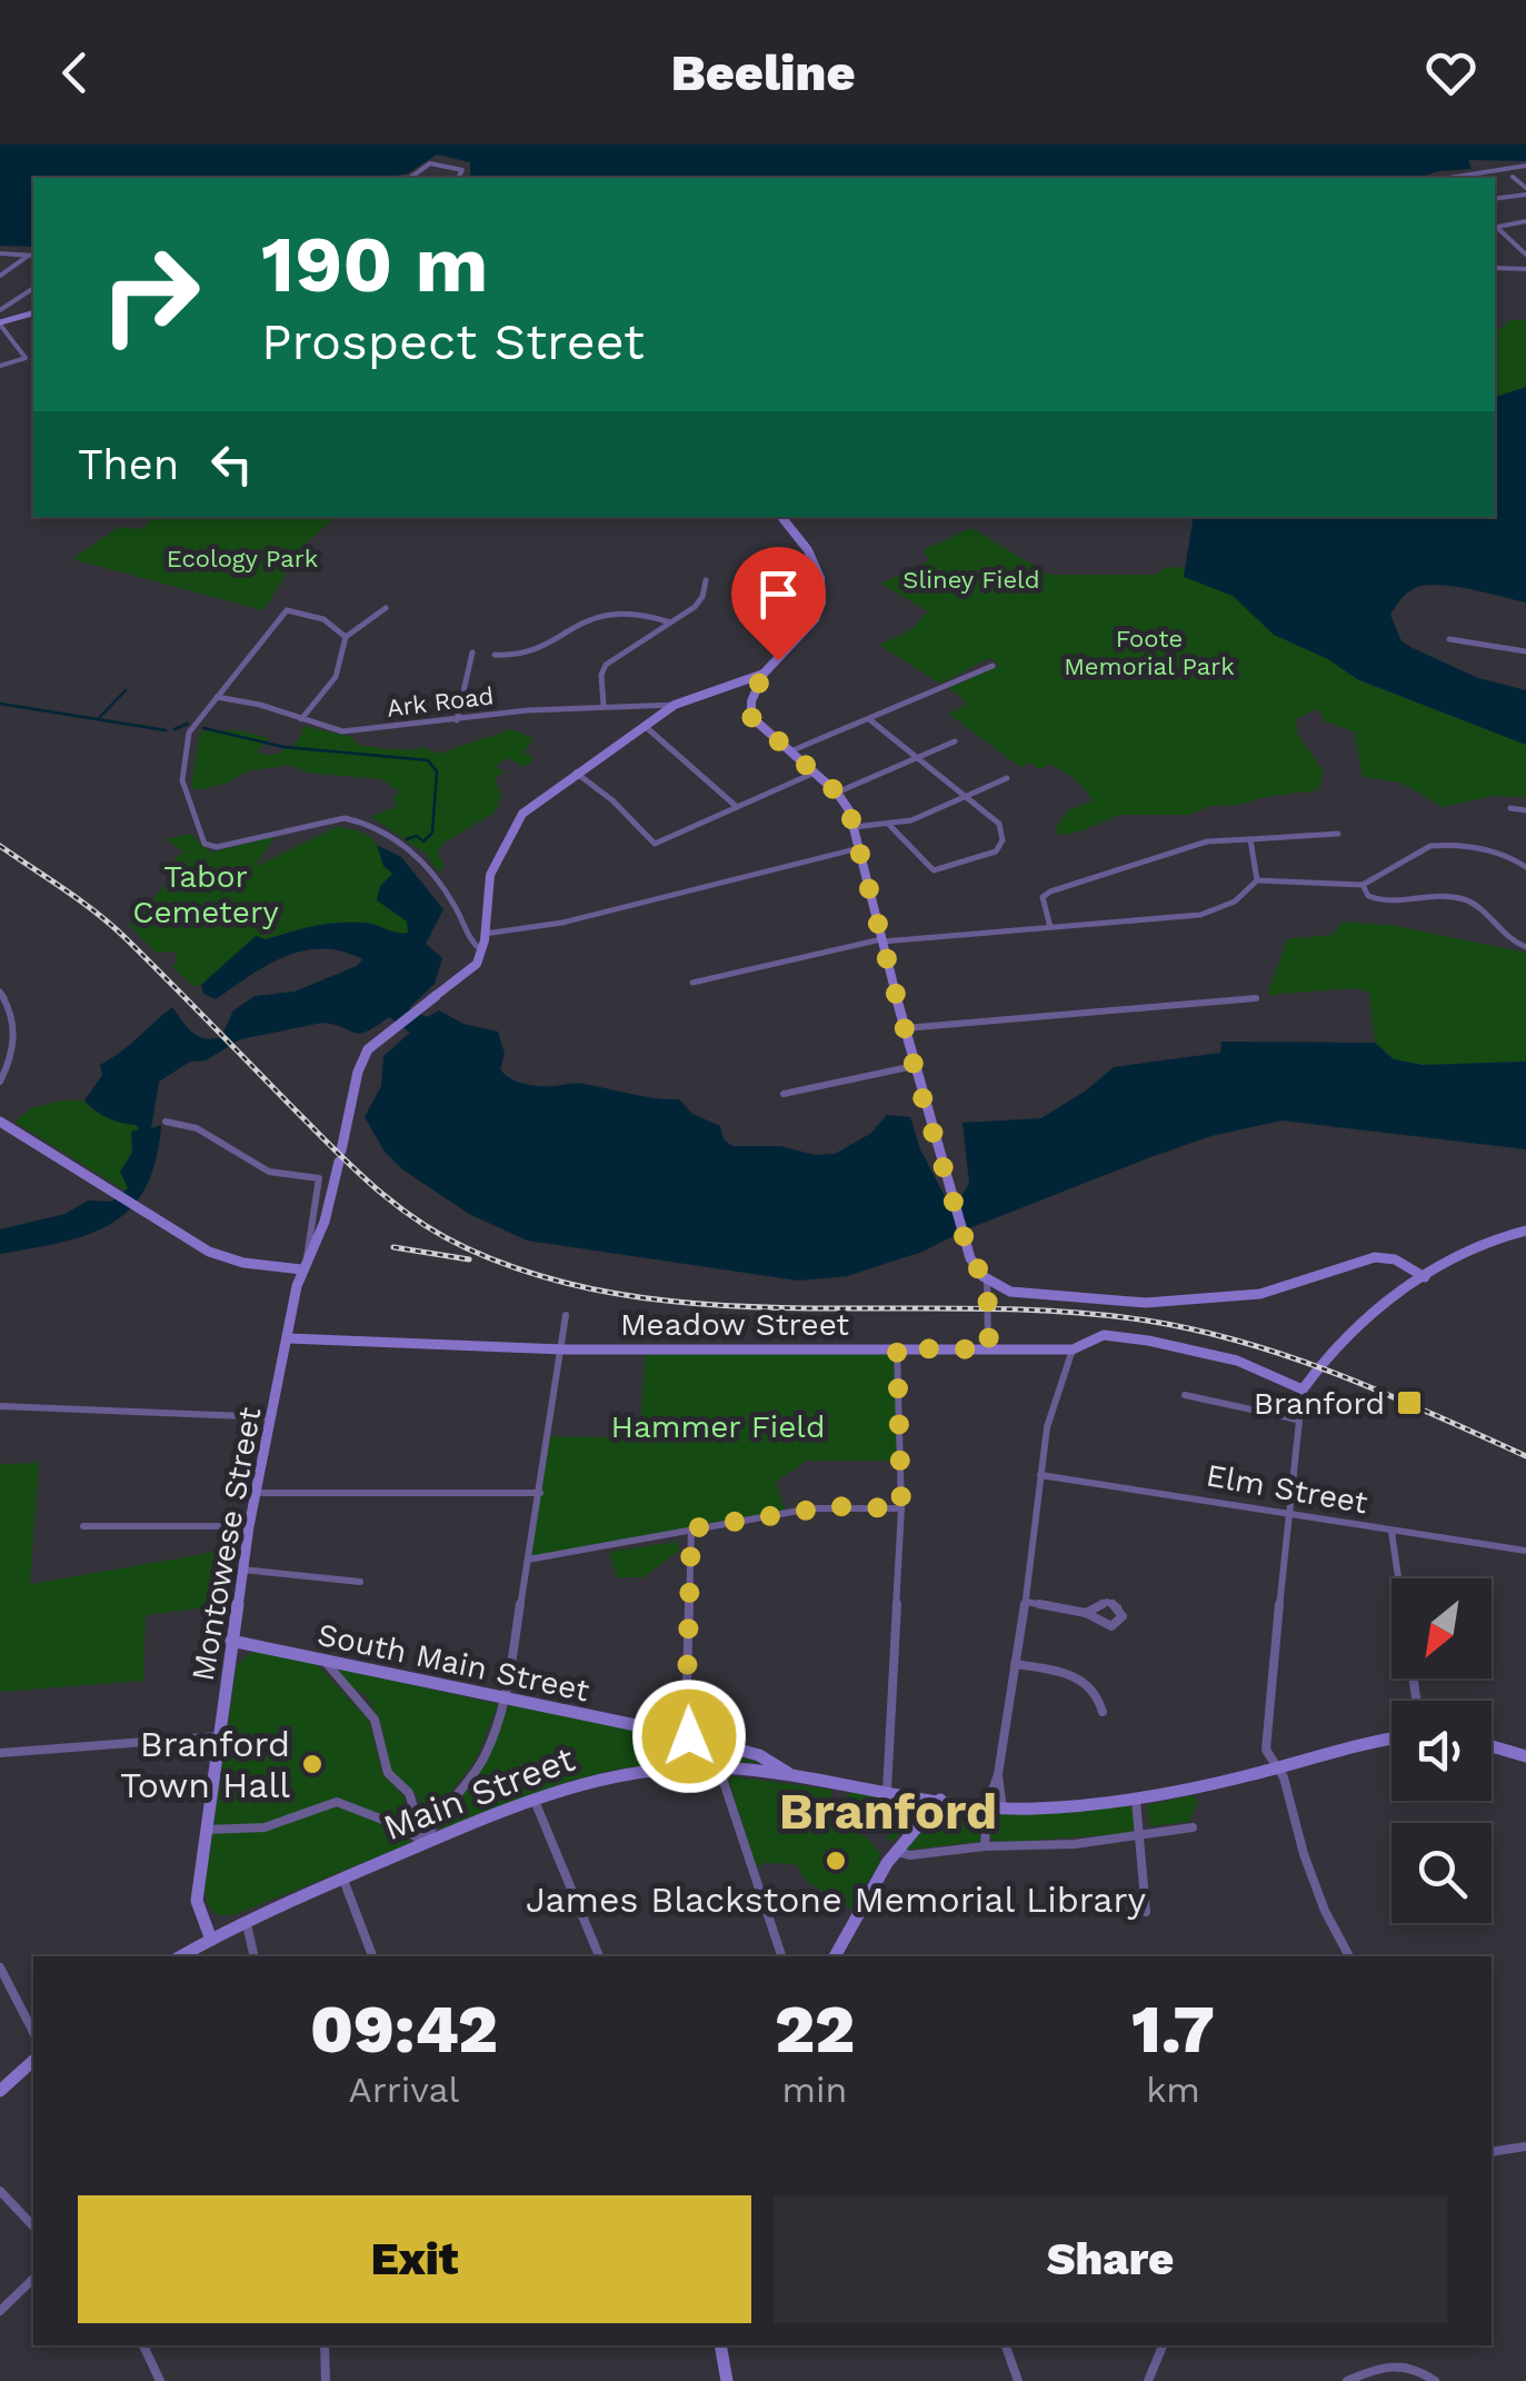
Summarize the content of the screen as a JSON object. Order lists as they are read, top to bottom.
{
  "streets": {
    "main road": ["South Main Street", "Main Street"],
    "street": [
      "Ark Road",
      "Meadow Street",
      "Elm Street",
      "Montowese Street"
    ]
  },
  "crossings": [
    ["Meadow Street", "Montowese Street"],
    ["Montowese Street", "South Main Street"],
    ["Montowese Street", "Main Street"],
    ["South Main Street", "Main Street"]
  ],
  "districts": ["Branford"],
  "parks": [
    "Ecology Park",
    "Sliney Field",
    "Foote Memorial Park",
    "Tabor Cemetery",
    "Hammer Field"
  ],
  "places": {
    "transit": ["Branford"],
    "other": ["Branford Town Hall", "James Blackstone Memorial Library"]
  },
  "north": "bottom left",
  "page": {
    "header": "Beeline",
    "turn": ["190 m", "Prospect Street"],
    "then": "Then",
    "eta": [
      "09:42",
      "Arrival",
      "22",
      "min",
      "1.7",
      "km"
    ],
    "buttons": ["Exit", "Share"]
  }
}
